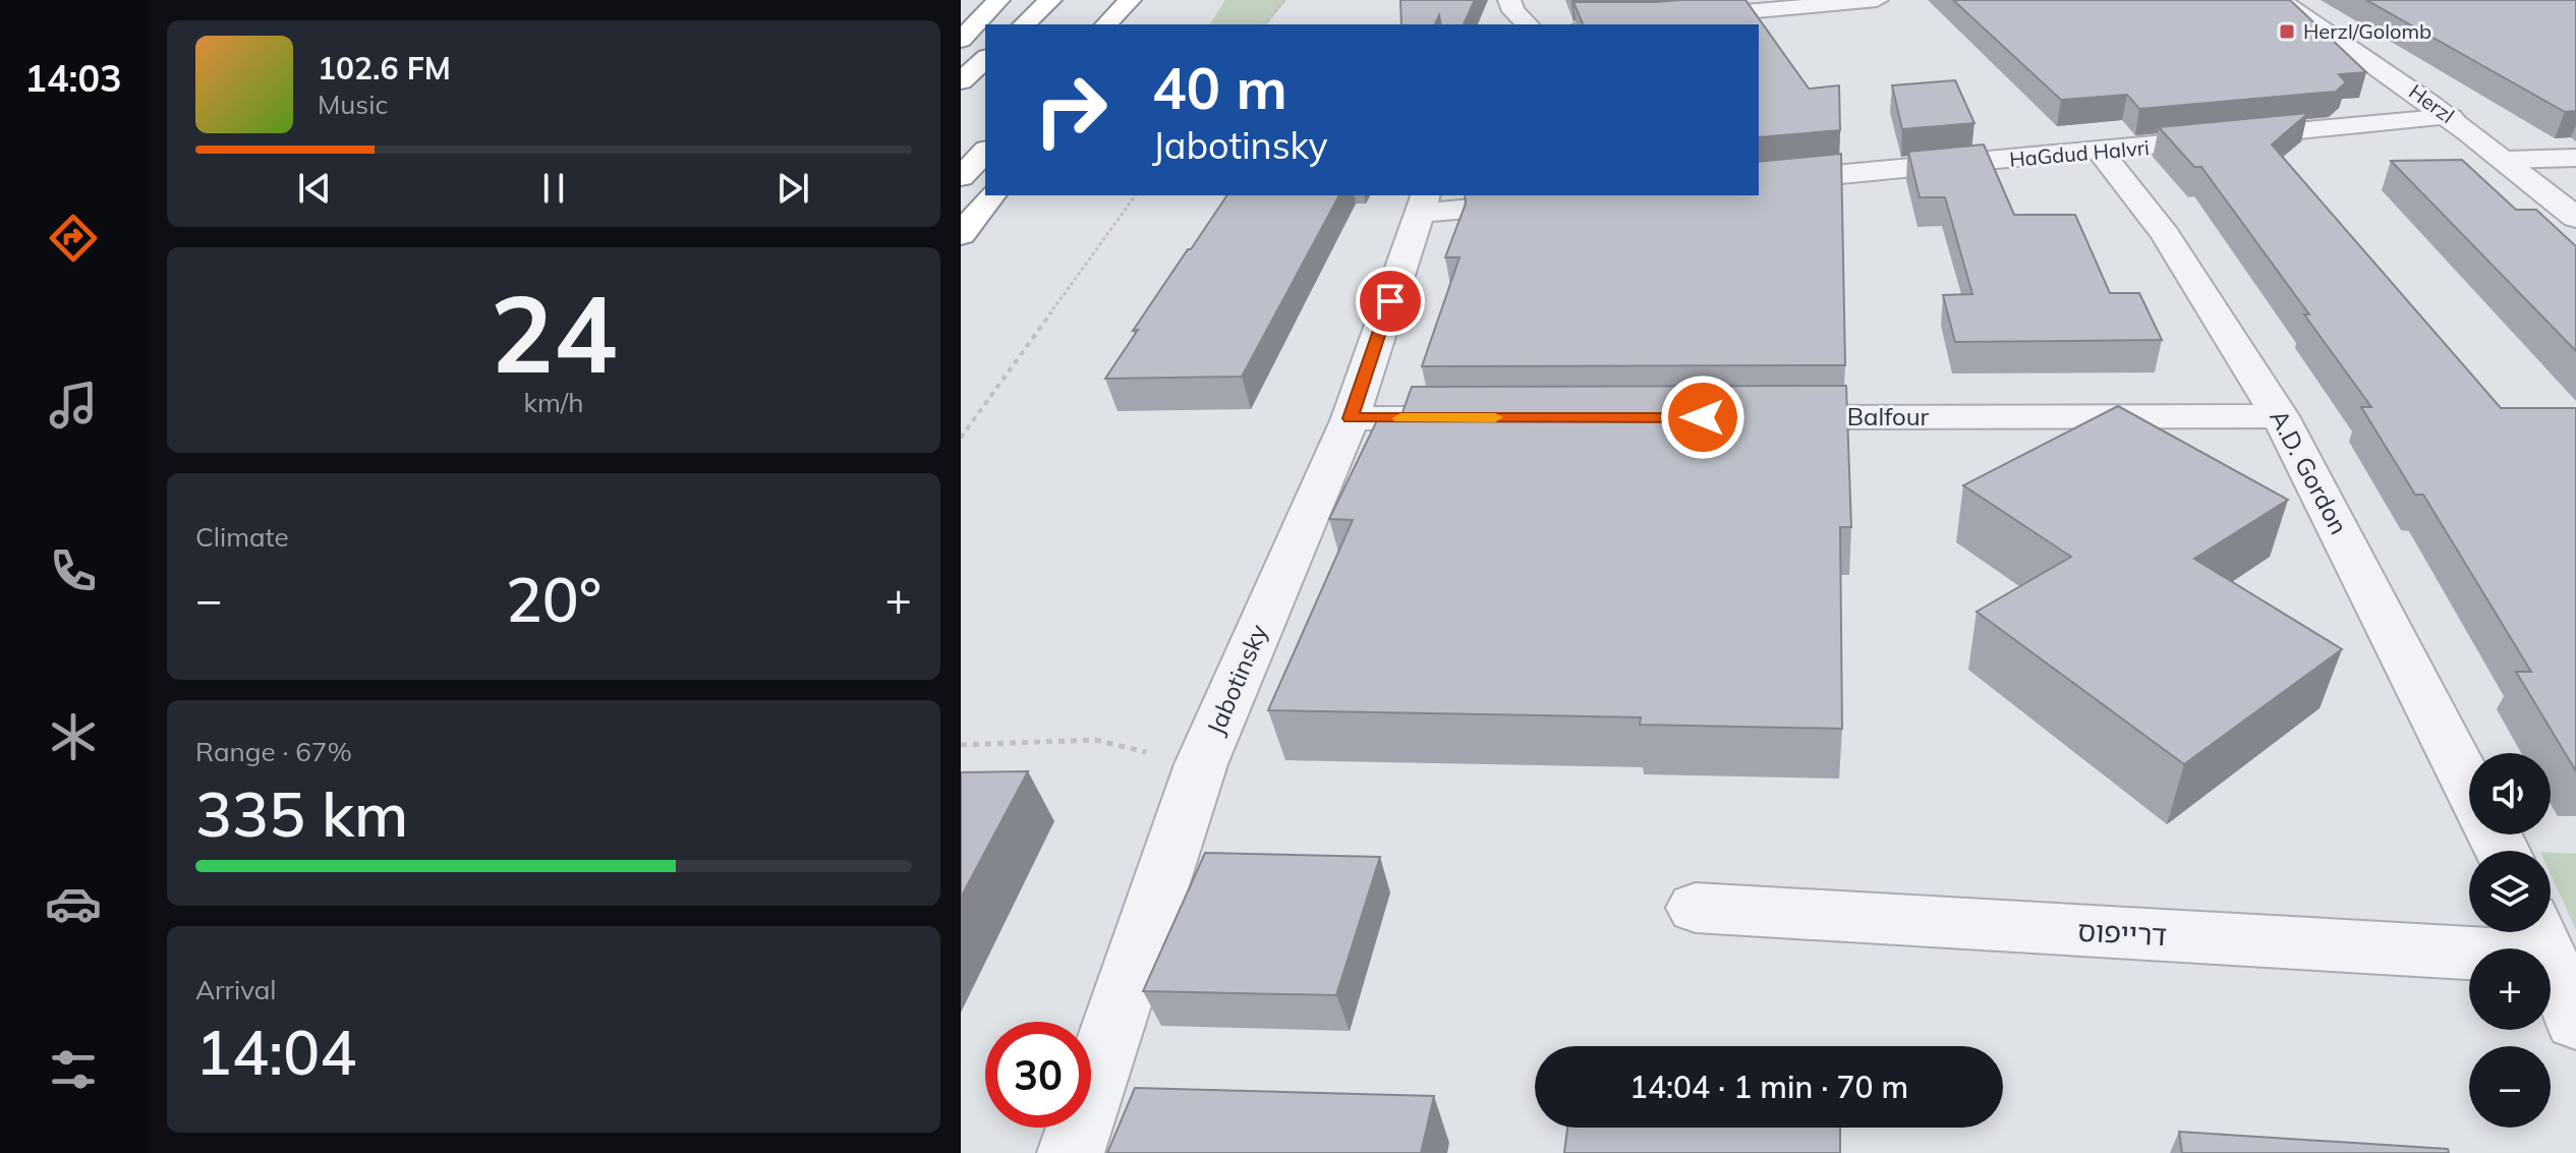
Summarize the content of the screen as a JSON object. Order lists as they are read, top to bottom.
{
  "streets": {
    "street": [
      "Herzl",
      "HaGdud HaIvri",
      "Balfour",
      "A.D. Gordon",
      "Jabotinsky",
      "דרייפוס"
    ]
  },
  "crossings": [
    ["Herzl", "HaGdud HaIvri"],
    ["HaGdud HaIvri", "A.D. Gordon"],
    ["Balfour", "A.D. Gordon"]
  ],
  "places": {
    "transit": ["Herzl/Golomb"]
  },
  "page": {
    "tabs": "14:03",
    "turn": ["40 m", "Jabotinsky"],
    "song": ["102.6 FM", "Music"],
    "tile": [
      ["24", "km/h"],
      "Climate",
      ["Range · 67%", "335 km"],
      ["Arrival", "14:04"]
    ],
    "heat": ["−", "20°", "+"],
    "map_buttons": ["+", "−"],
    "limit": "30",
    "trip": "14:04 · 1 min · 70 m"
  }
}
